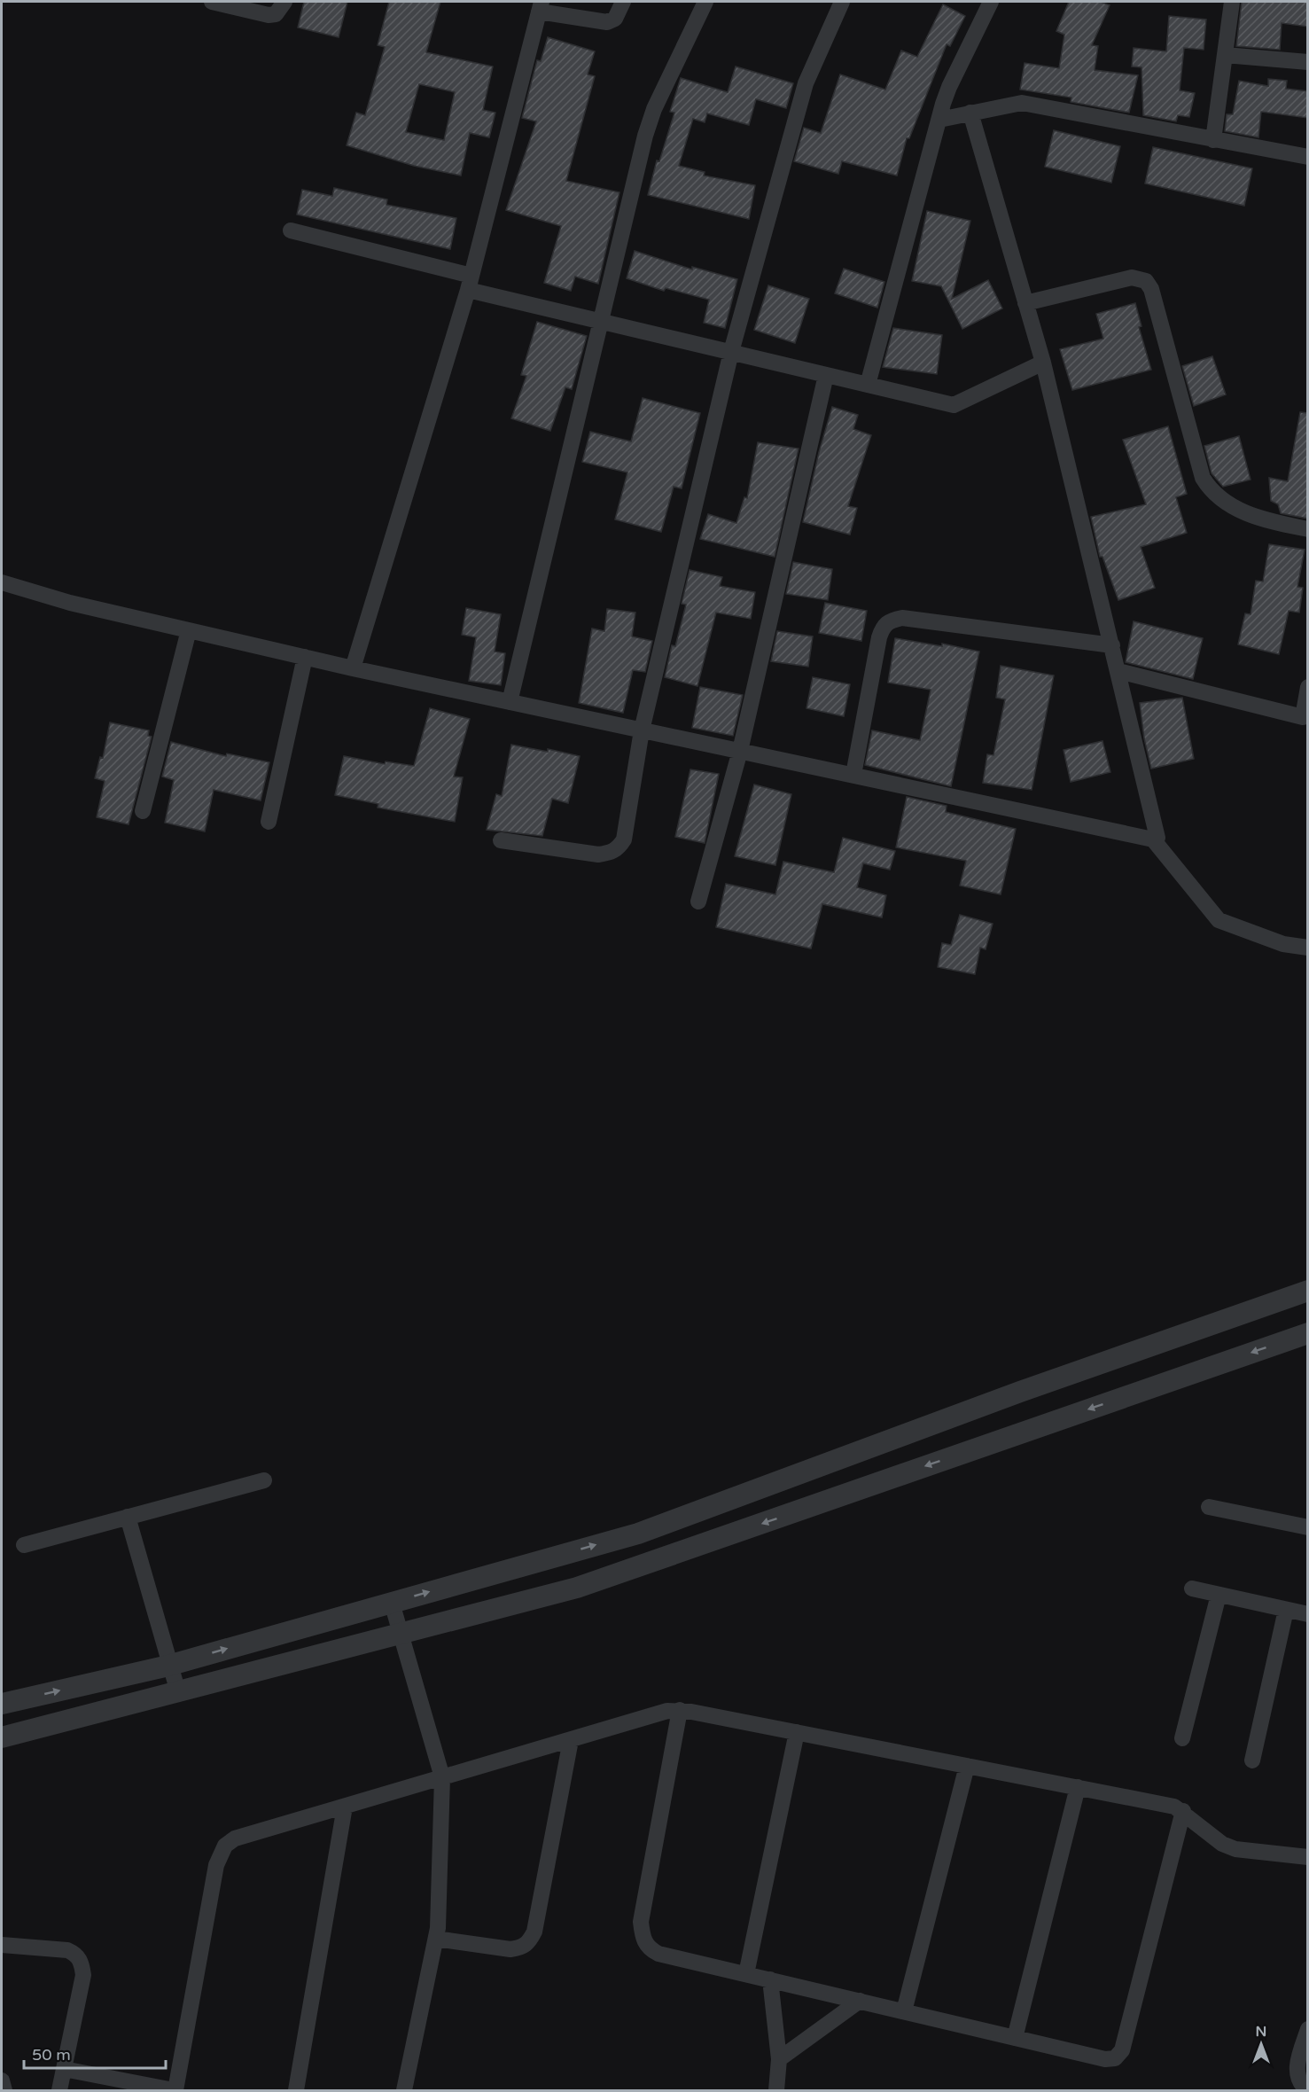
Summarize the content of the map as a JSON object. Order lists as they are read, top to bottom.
{
  "scale_bar": "50 m",
  "north": "top"
}
